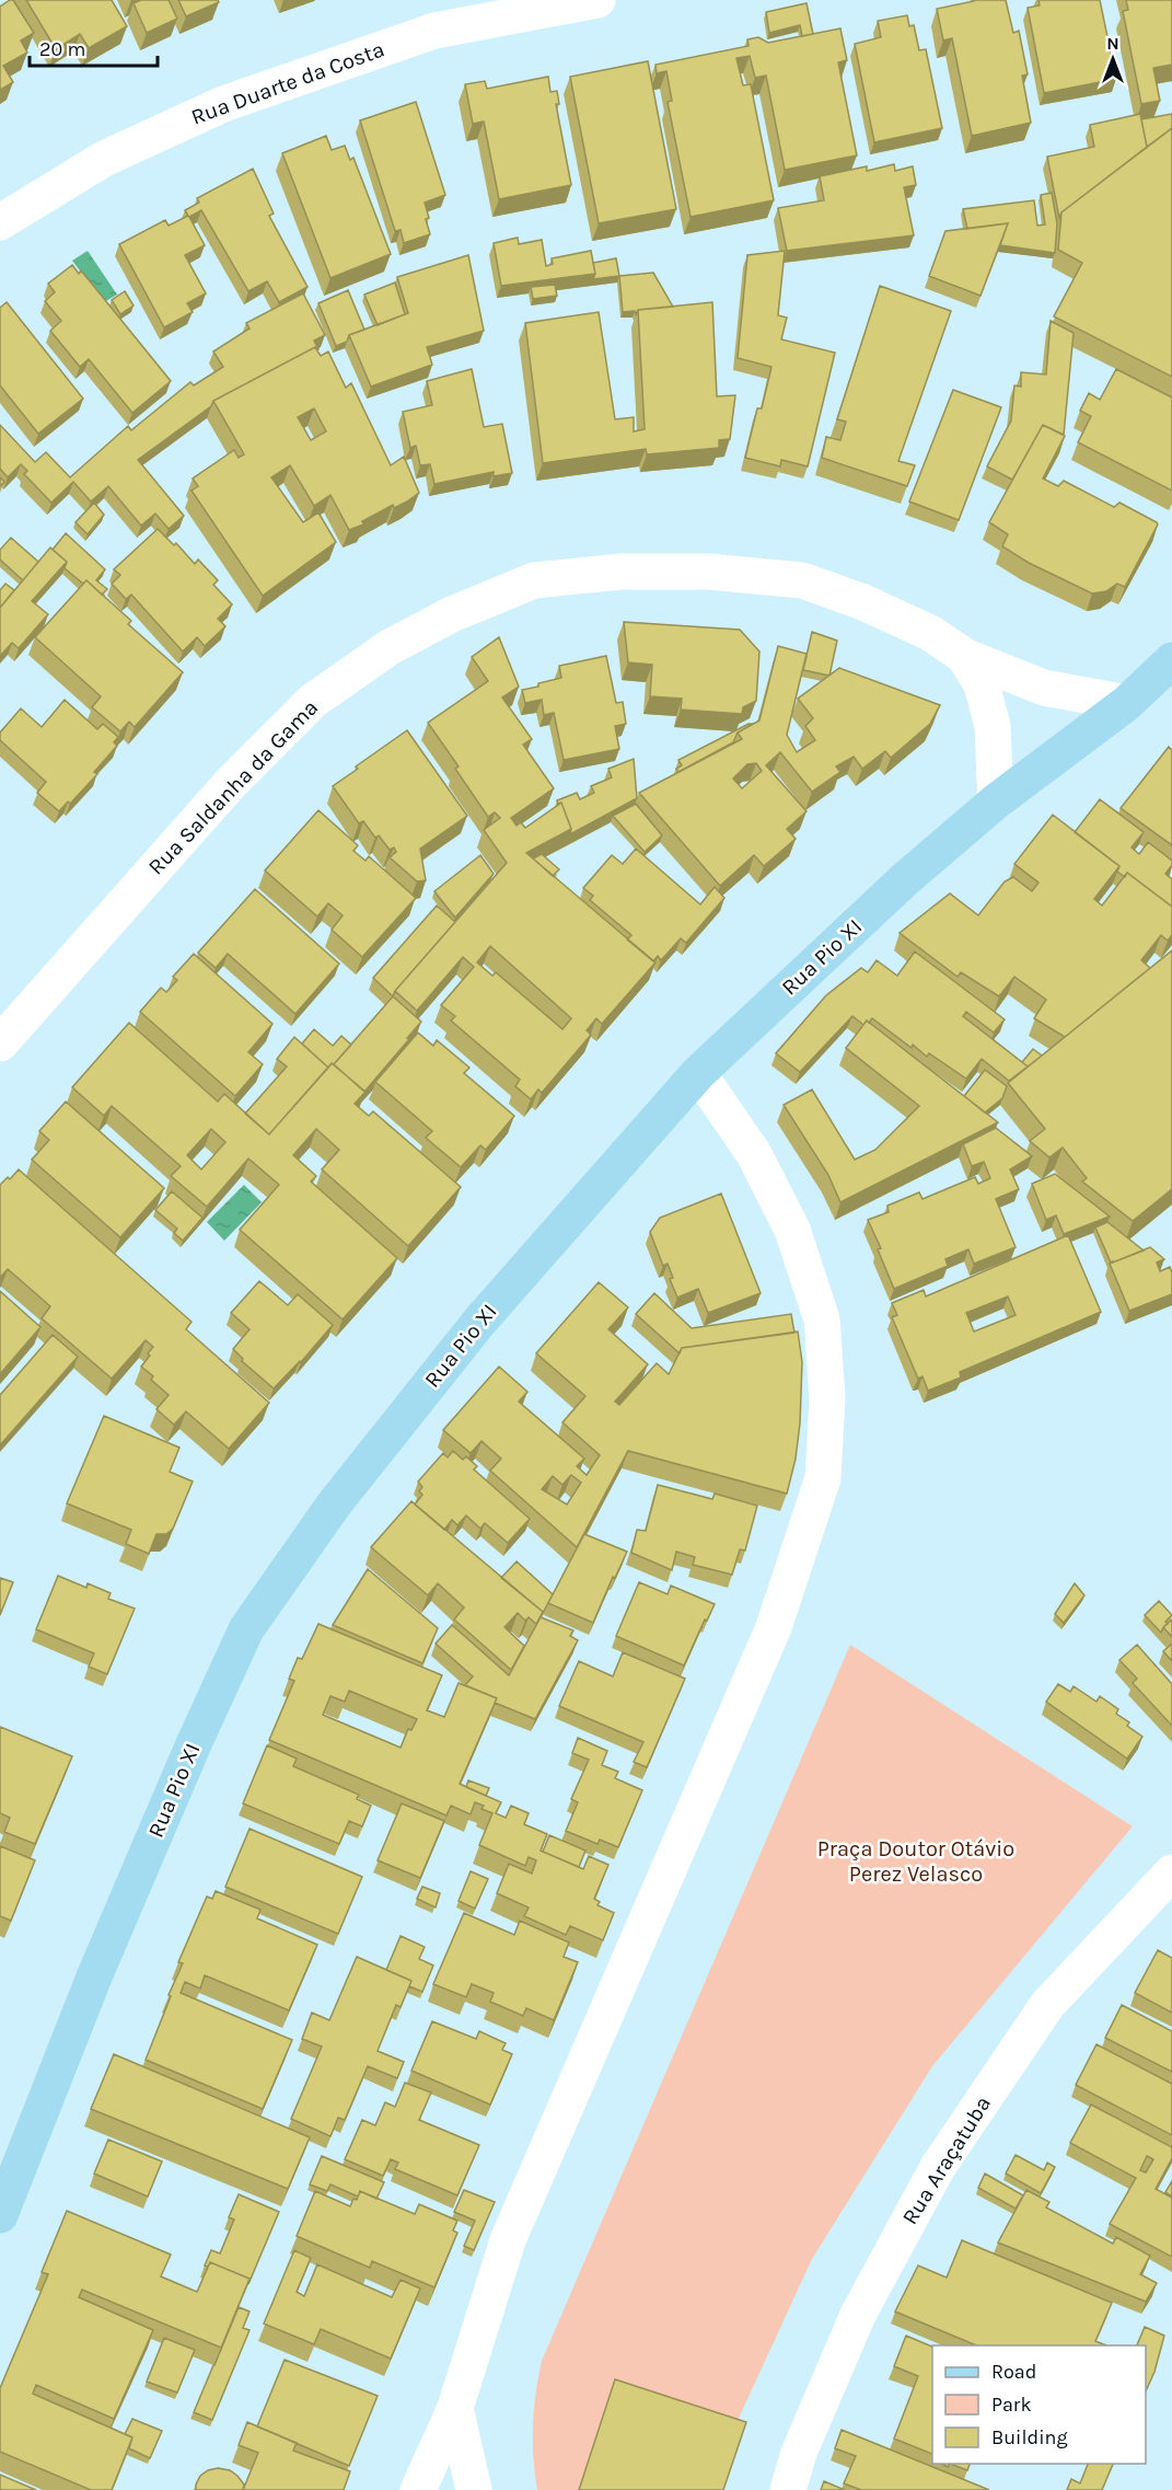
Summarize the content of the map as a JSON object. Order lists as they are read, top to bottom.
{
  "streets": {
    "main road": ["Rua Pio XI"],
    "street": ["Rua Duarte da Costa", "Rua Saldanha da Gama", "Rua Araçatuba"]
  },
  "crossings": [
    ["Rua Saldanha da Gama", "Rua Pio XI"]
  ],
  "parks": ["Praça Doutor Otávio Perez Velasco"],
  "legend": ["Road", "Park", "Building"],
  "scale_bar": "20 m",
  "north": "top"
}
